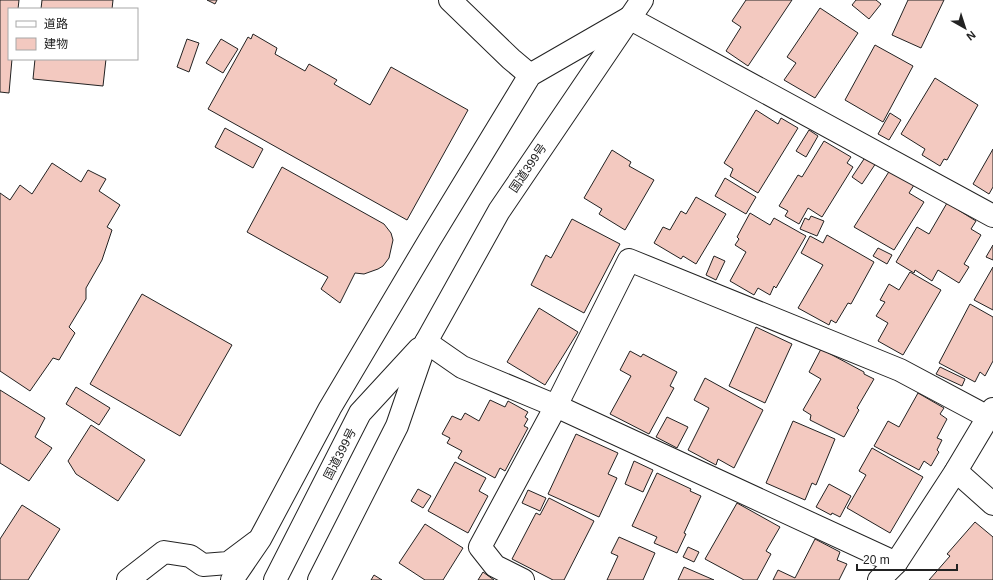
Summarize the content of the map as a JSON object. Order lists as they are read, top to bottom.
{
  "streets": {
    "main road": ["国道399号"]
  },
  "legend": ["道路", "建物"],
  "scale_bar": "20 m",
  "north": "bottom right"
}
